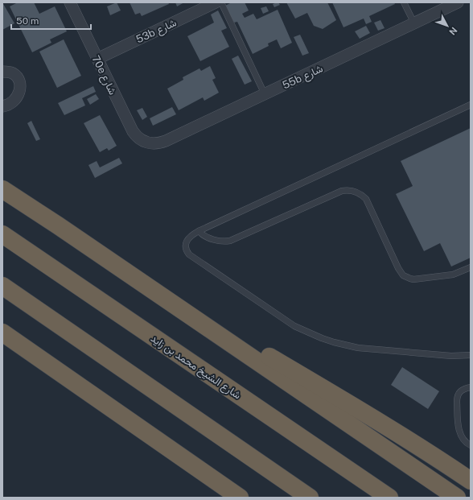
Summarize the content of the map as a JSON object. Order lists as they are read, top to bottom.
{
  "streets": {
    "highway": ["شارع الشيخ محمد بن زايد"],
    "street": ["53b شارع", "70e شارع", "55b شارع"]
  },
  "crossings": [
    ["53b شارع", "70e شارع"],
    ["70e شارع", "55b شارع"]
  ],
  "scale_bar": "50 m",
  "north": "bottom right"
}
